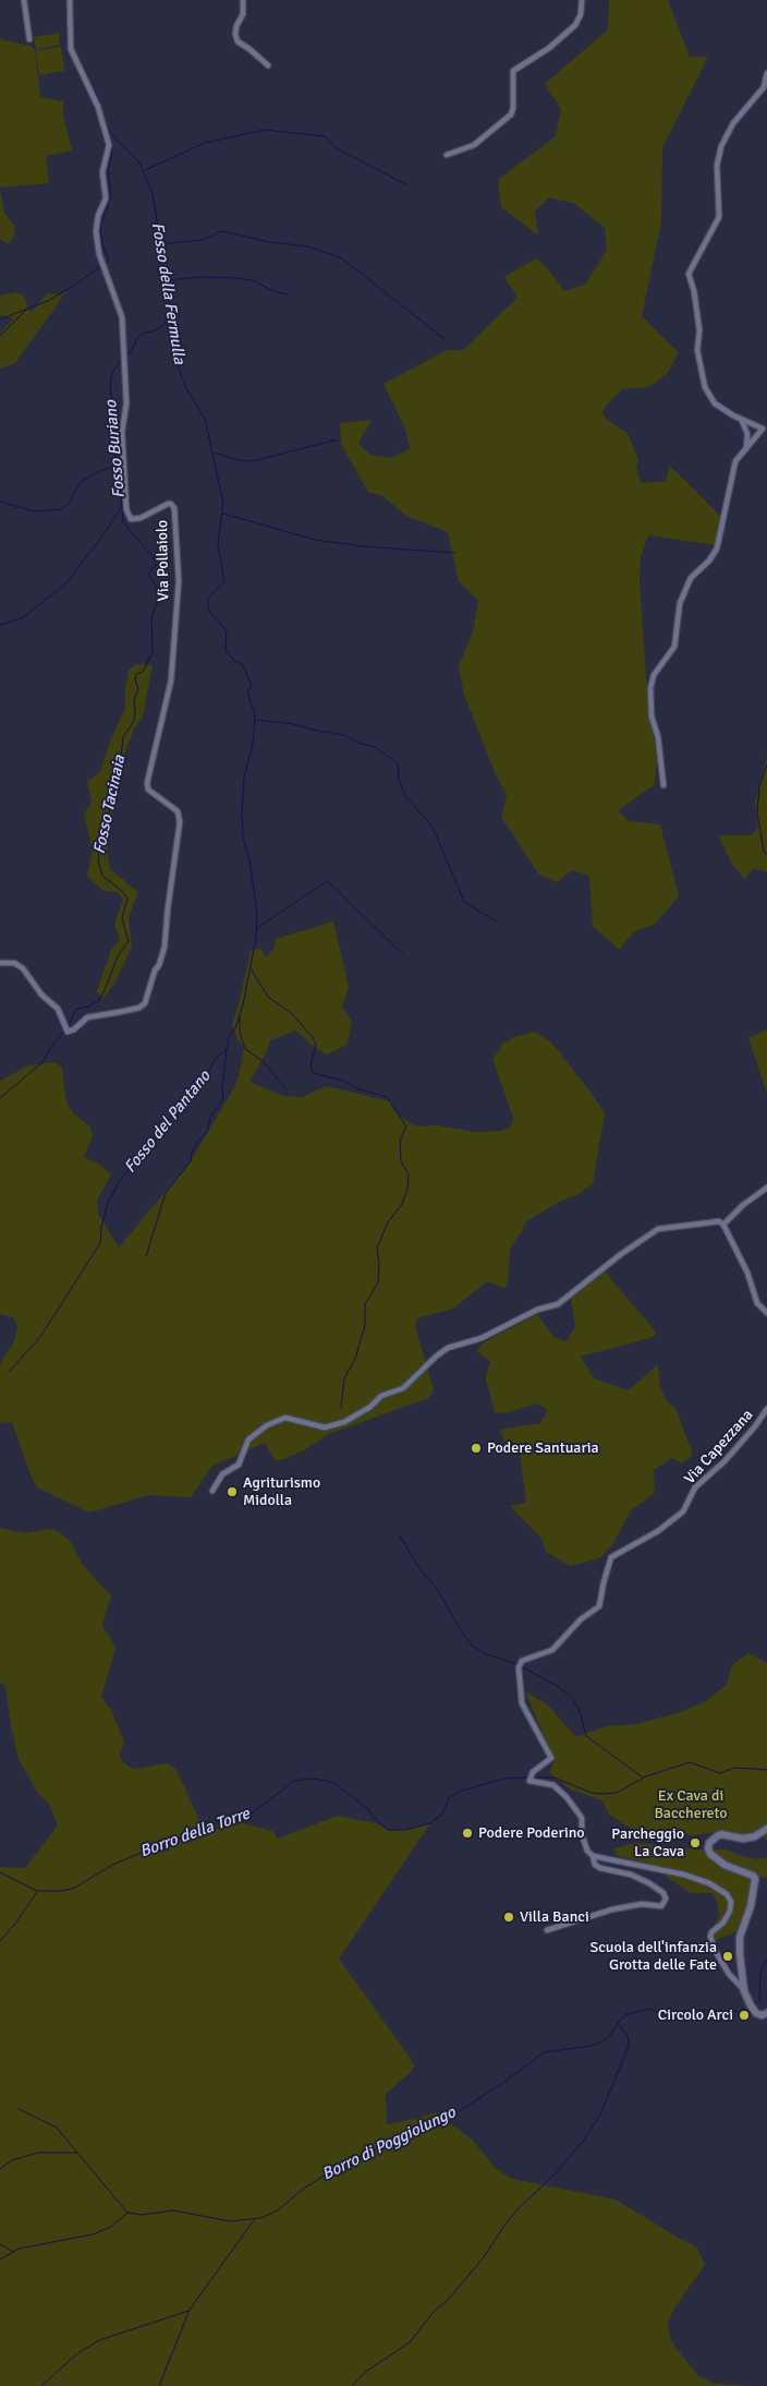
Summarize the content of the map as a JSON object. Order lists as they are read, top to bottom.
{
  "streets": {
    "street": ["Via Pollaiolo", "Via Capezzana"]
  },
  "water": [
    "Fosso della Fermulla",
    "Fosso Buriano",
    "Fosso Tacinaia",
    "Fosso del Pantano",
    "Borro della Torre",
    "Borro di Poggiolungo"
  ],
  "parks": ["Ex Cava di Bacchereto"],
  "places": [
    "Podere Santuaria",
    "Agriturismo Midolla",
    "Podere Poderino",
    "Parcheggio La Cava",
    "Villa Banci",
    "Scuola dell'infanzia Grotta delle Fate",
    "Circolo Arci"
  ]
}
